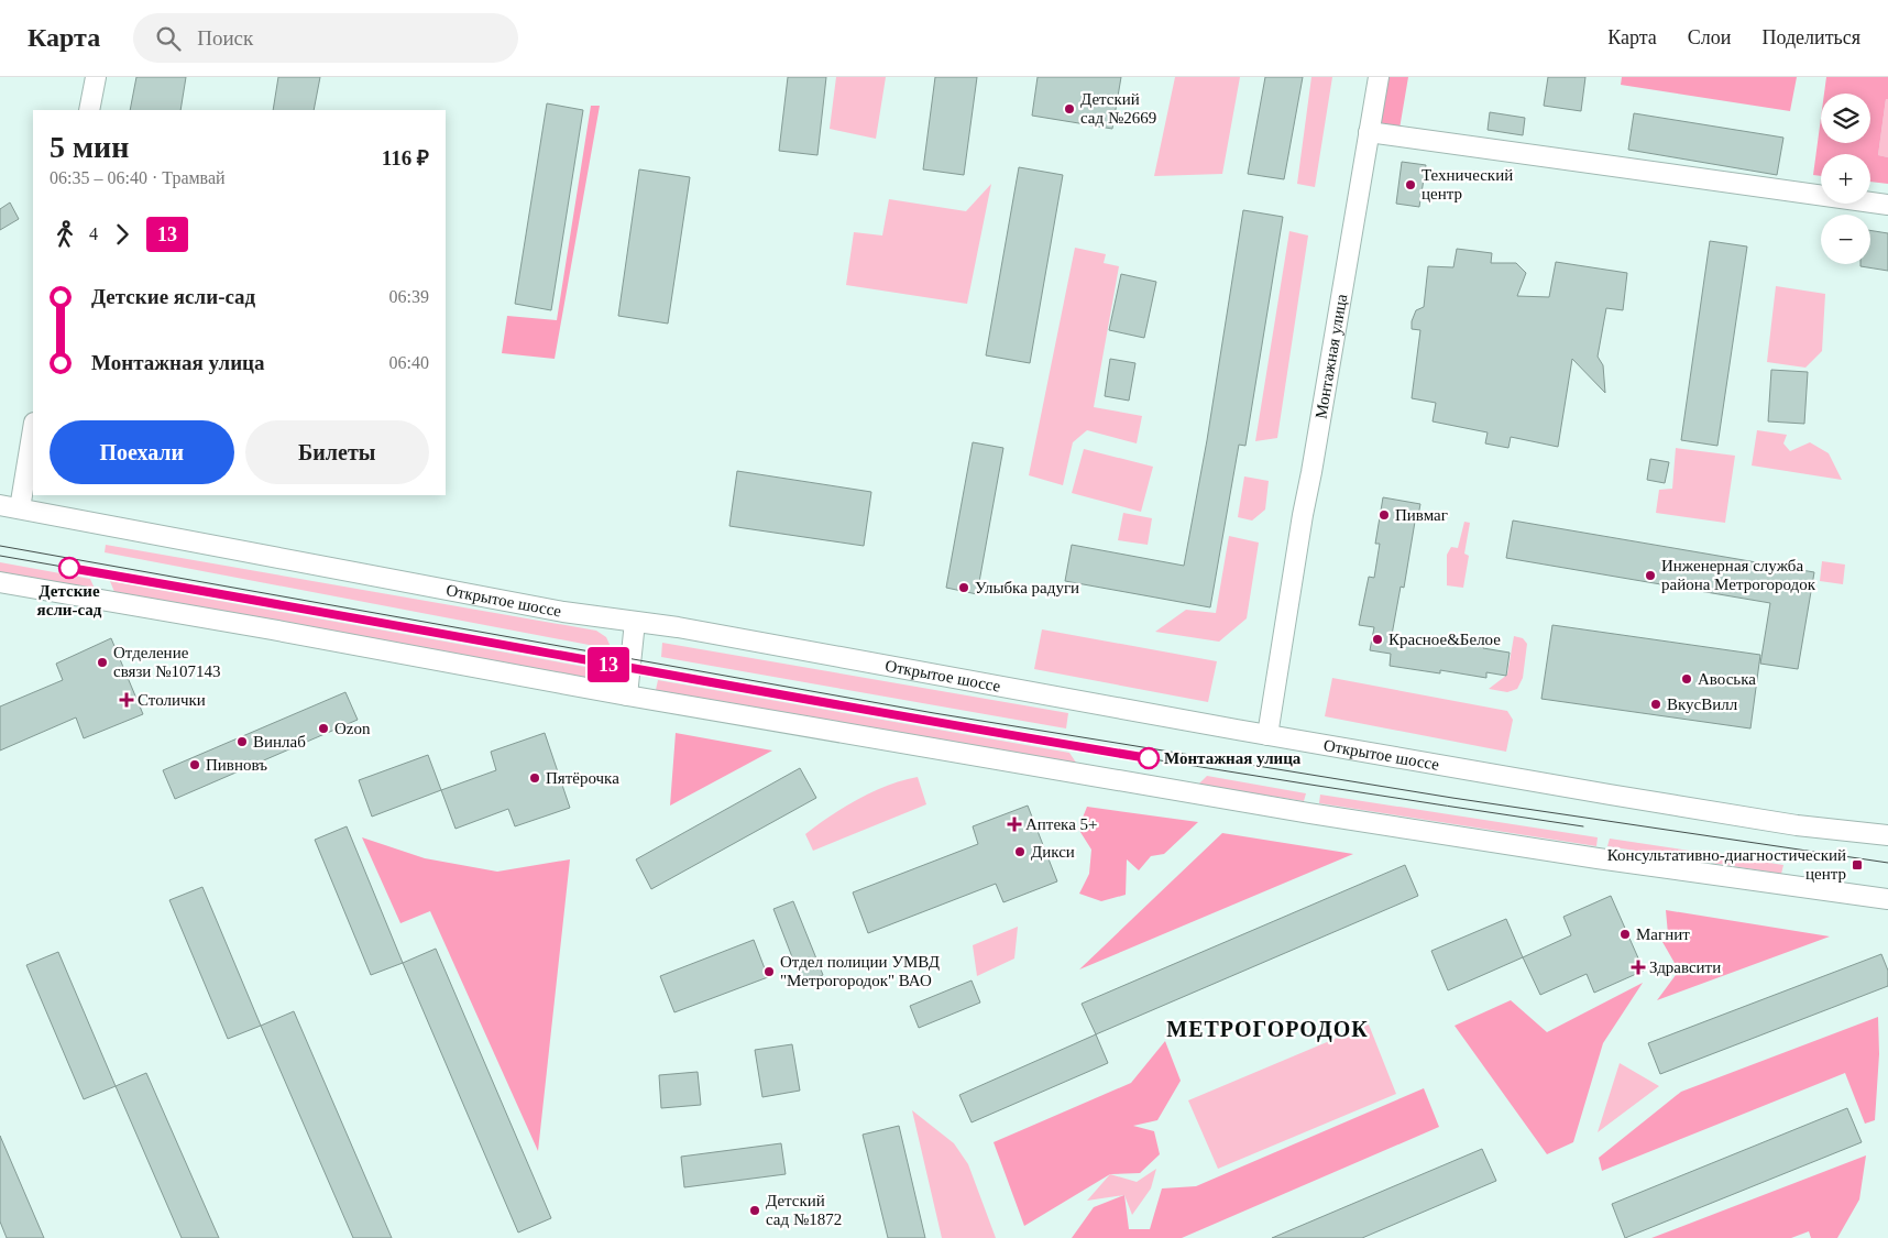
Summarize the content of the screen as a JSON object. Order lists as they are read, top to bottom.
{
  "streets": {
    "street": ["Монтажная улица", "Открытое шоссе"]
  },
  "crossings": [
    ["Монтажная улица", "Открытое шоссе"]
  ],
  "districts": ["МЕТРОГОРОДОК"],
  "places": {
    "other": [
      "Детский сад №2669",
      "Технический центр",
      "Пивмаг",
      "Детские ясли-сад",
      "Инженерная служба района Метрогородок",
      "Улыбка радуги",
      "Красное&Белое",
      "Отделение связи №107143",
      "Авоська",
      "ВкусВилл",
      "Ozon",
      "Винлаб",
      "Монтажная улица",
      "Пивновъ",
      "Пятёрочка",
      "Дикси",
      "Магнит",
      "Отдел полиции УМВД \"Метрогородок\" ВАО",
      "Детский сад №1872"
    ],
    "health": ["Столички", "Аптека 5+", "Здравсити"],
    "transit": ["Консультативно-диагностический центр"]
  },
  "lines": ["tram line 13"],
  "page": {
    "header": "Карта",
    "search": "Поиск",
    "nav": ["Карта", "Слои", "Поделиться"],
    "on_map": "13",
    "map_buttons": ["+", "−"],
    "heading": ["5 мин", "06:35 – 06:40 · Трамвай", "116 ₽"],
    "legs": ["4", "13"],
    "list": [
      {
        "name": "Детские ясли-сад",
        "value": "06:39"
      },
      {
        "name": "Монтажная улица",
        "value": "06:40"
      }
    ],
    "buttons": ["Поехали", "Билеты"]
  }
}
